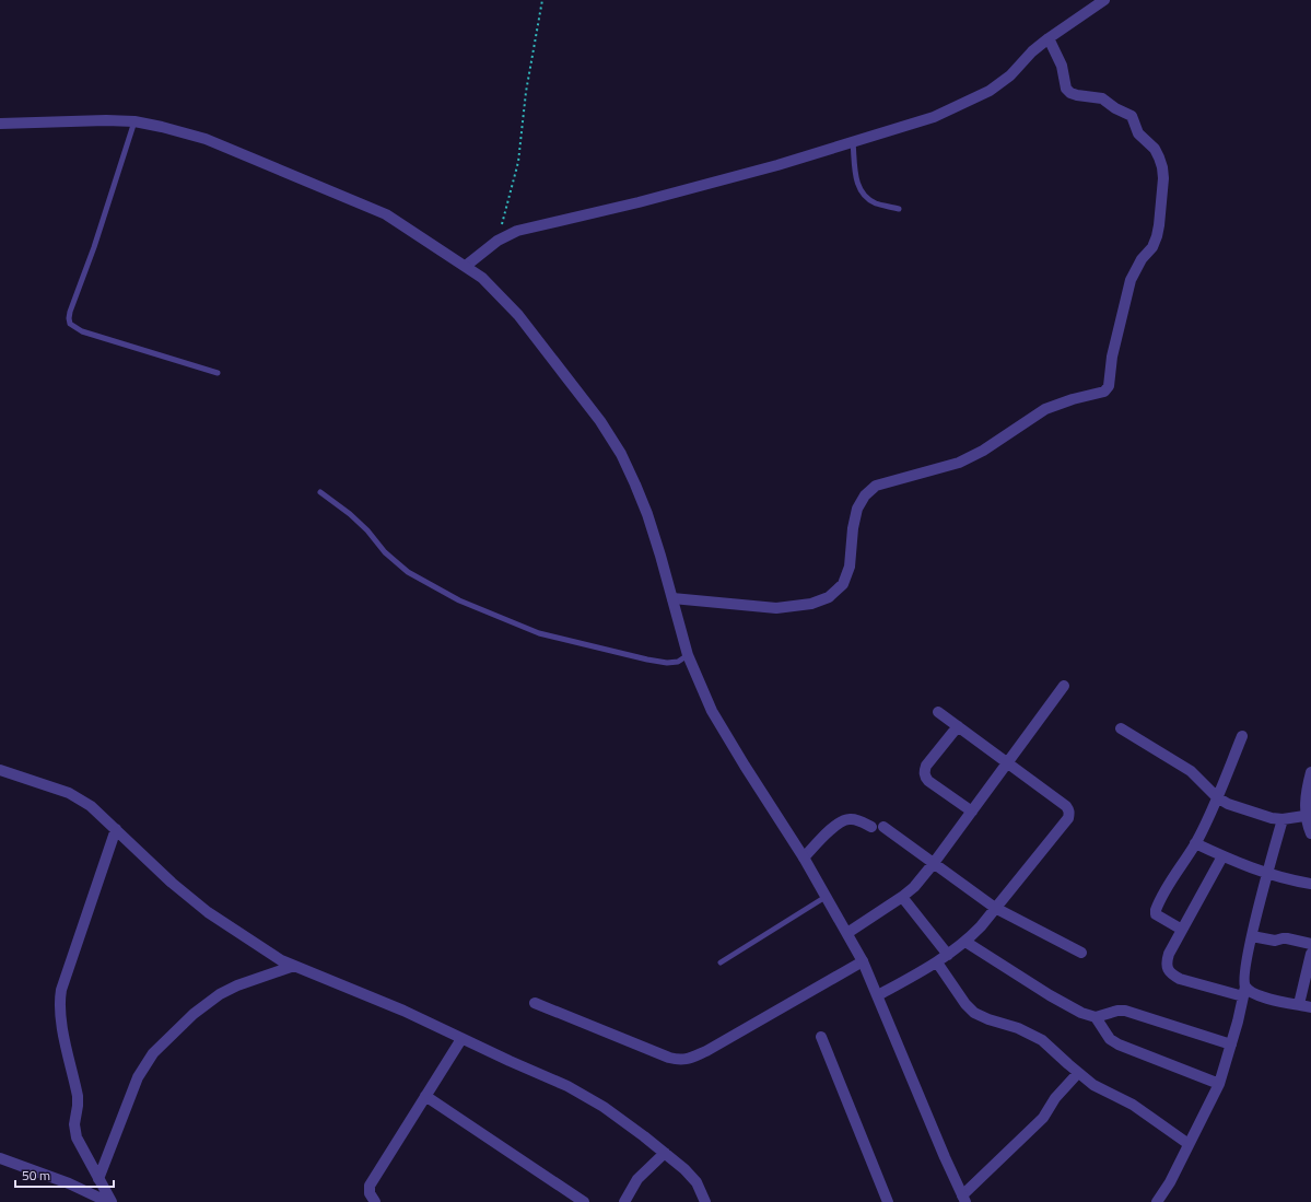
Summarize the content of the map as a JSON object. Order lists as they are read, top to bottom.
{
  "scale_bar": "50 m"
}
